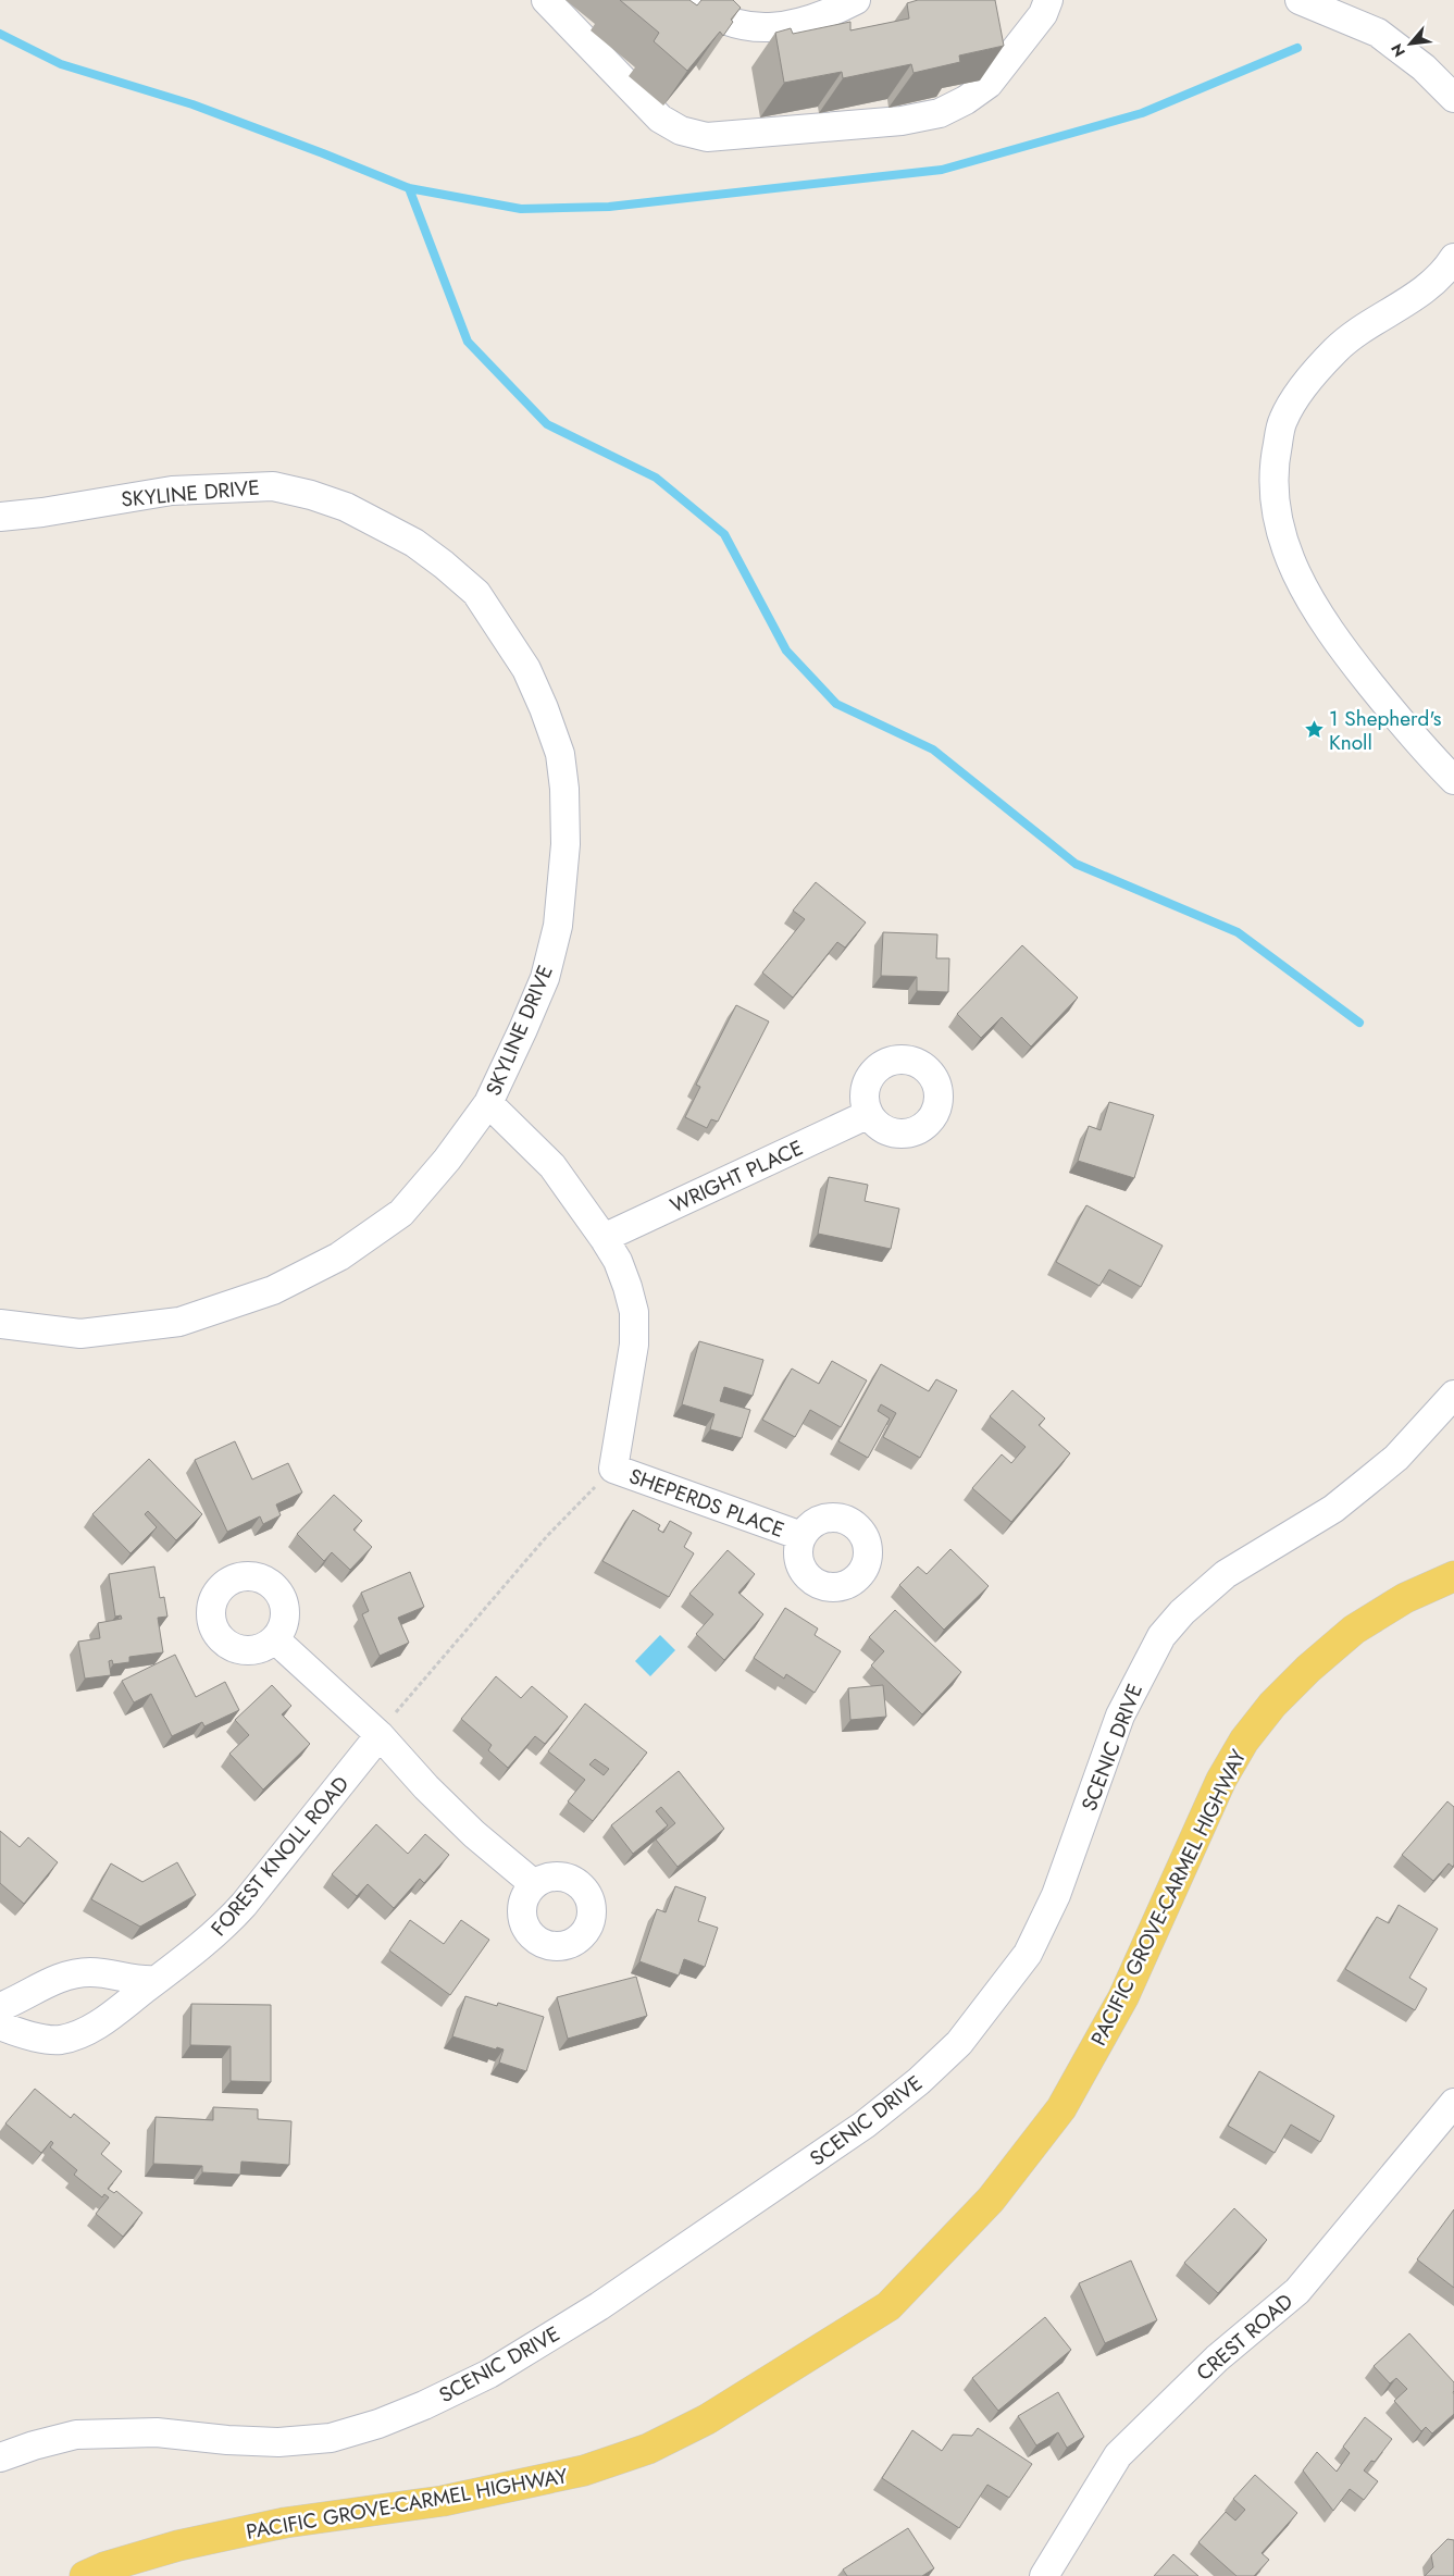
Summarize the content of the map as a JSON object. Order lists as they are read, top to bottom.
{
  "streets": {
    "main road": ["PACIFIC GROVE-CARMEL HIGHWAY"],
    "street": [
      "SKYLINE DRIVE",
      "WRIGHT PLACE",
      "SHEPERDS PLACE",
      "SCENIC DRIVE",
      "FOREST KNOLL ROAD",
      "CREST ROAD"
    ]
  },
  "places": {
    "place": ["1 Shepherd's Knoll"]
  },
  "north": "bottom left"
}
